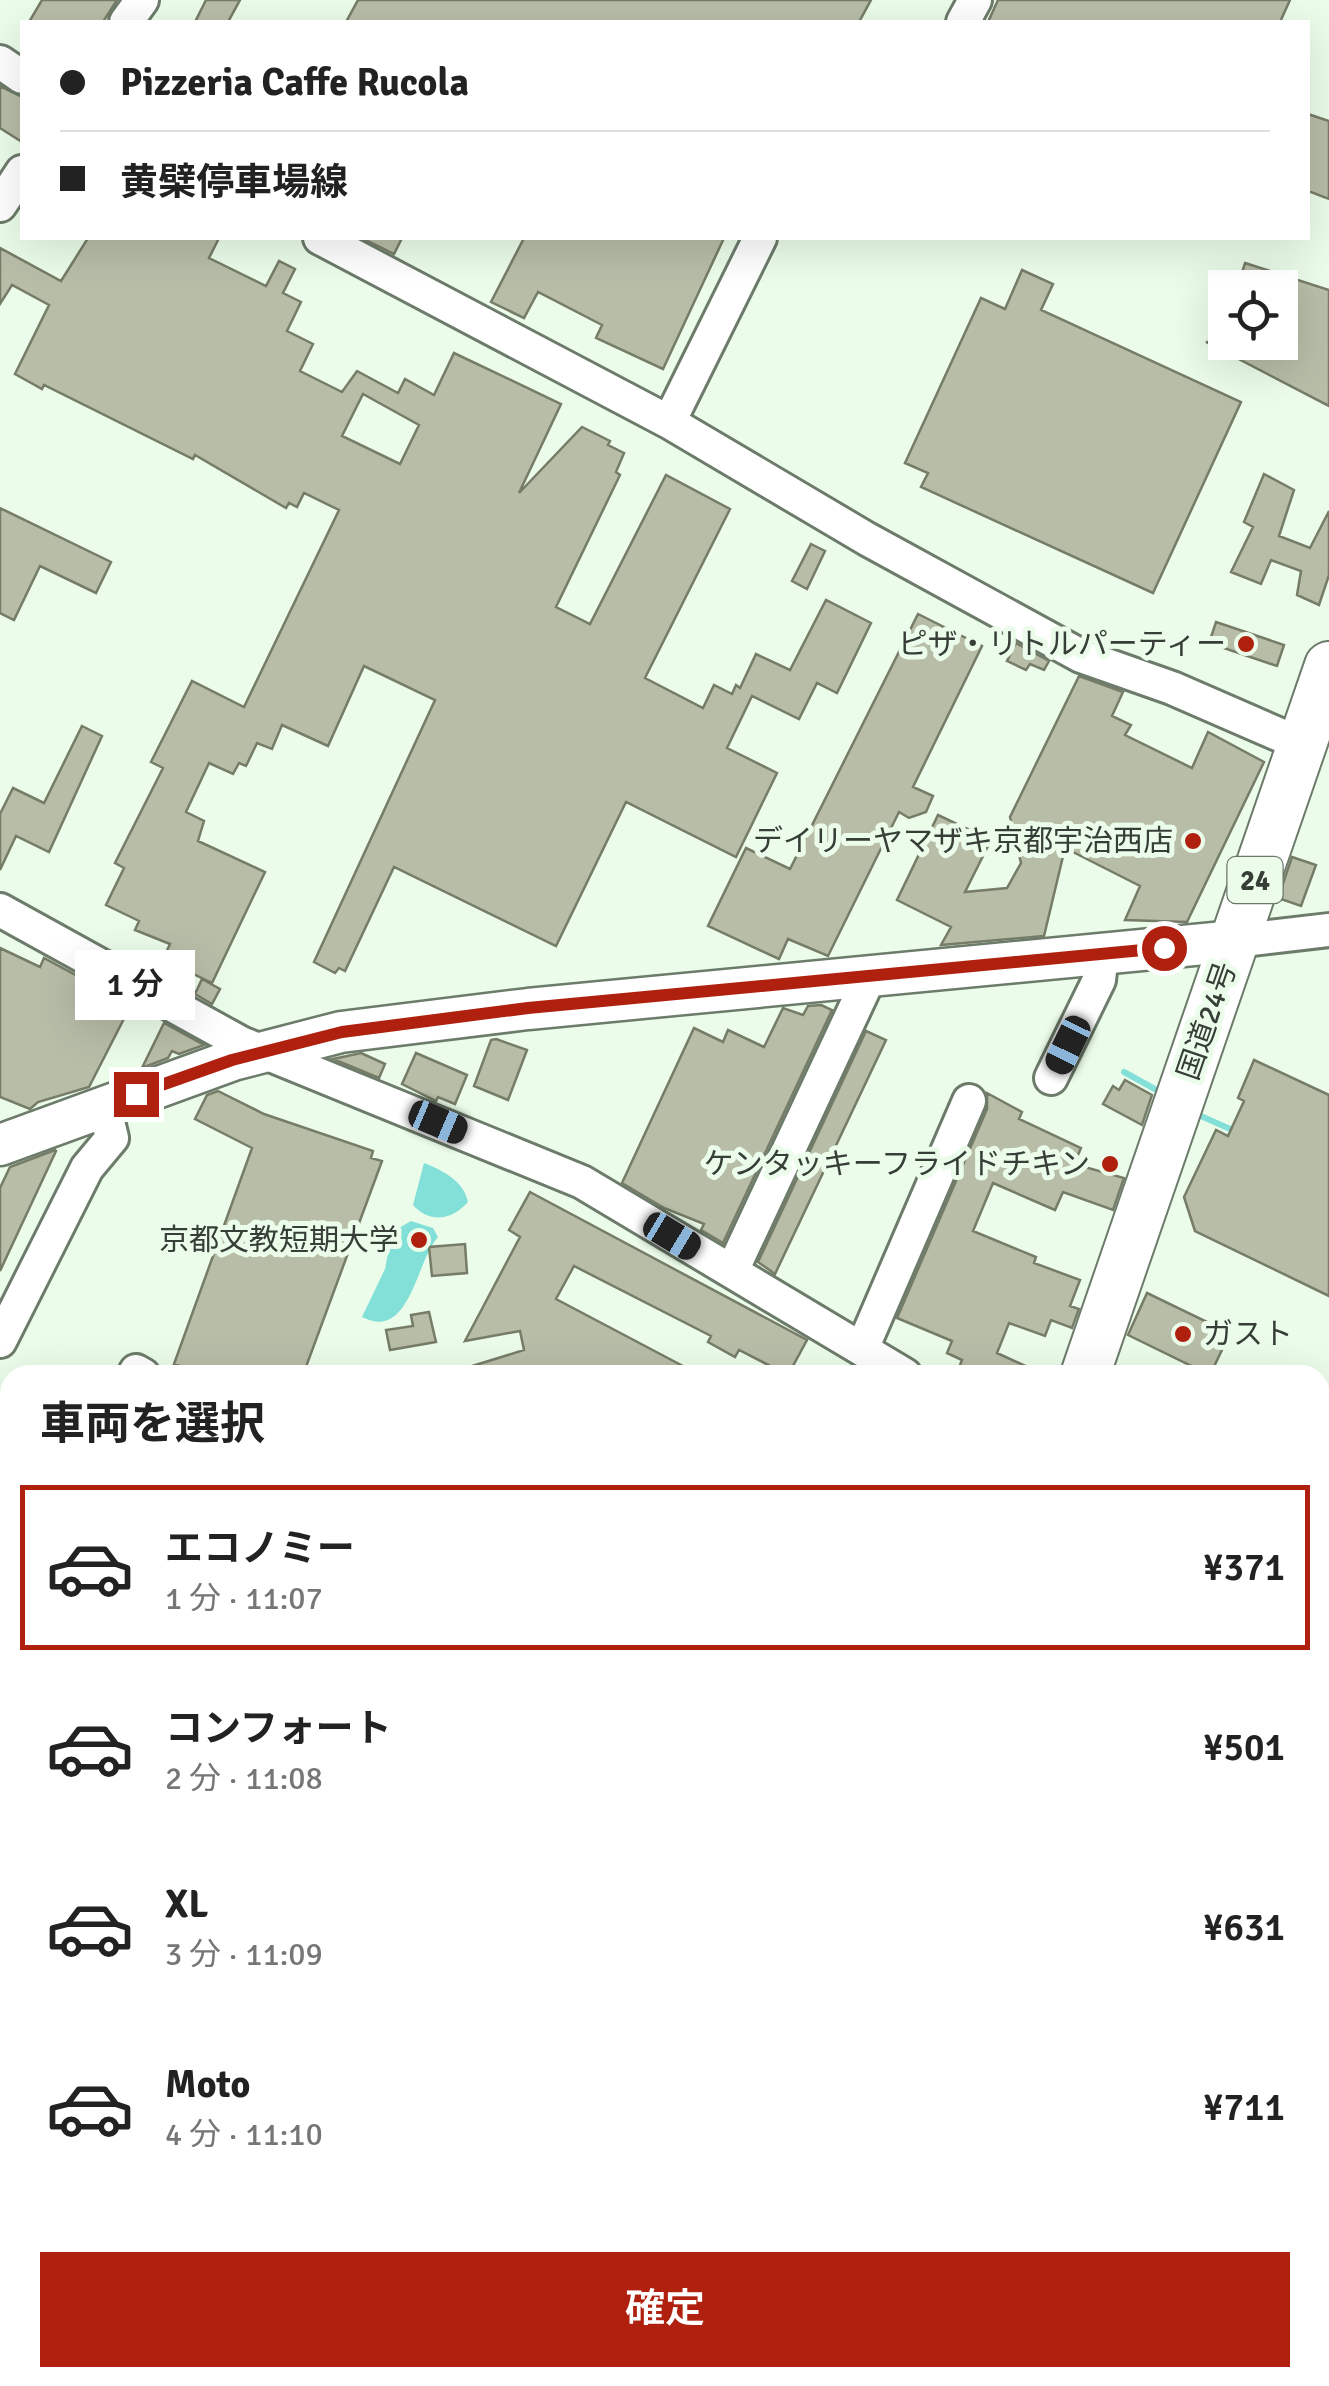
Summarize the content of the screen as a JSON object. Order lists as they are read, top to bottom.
{
  "streets": {
    "highway": ["24", "国道24号"]
  },
  "places": [
    "ピザ・リトルパーティー",
    "デイリーヤマザキ京都宇治西店",
    "ケンタッキーフライドチキン",
    "京都文教短期大学",
    "ガスト"
  ],
  "page": {
    "banner": ["Pizzeria Caffe Rucola", "黄檗停車場線"],
    "bubble": "1 分",
    "heading": "車両を選択",
    "list": [
      {
        "name": "エコノミー",
        "note": "1 分 · 11:07",
        "value": "¥371"
      },
      {
        "name": "コンフォート",
        "note": "2 分 · 11:08",
        "value": "¥501"
      },
      {
        "name": "XL",
        "note": "3 分 · 11:09",
        "value": "¥631"
      },
      {
        "name": "Moto",
        "note": "4 分 · 11:10",
        "value": "¥711"
      }
    ],
    "buttons": "確定"
  }
}
